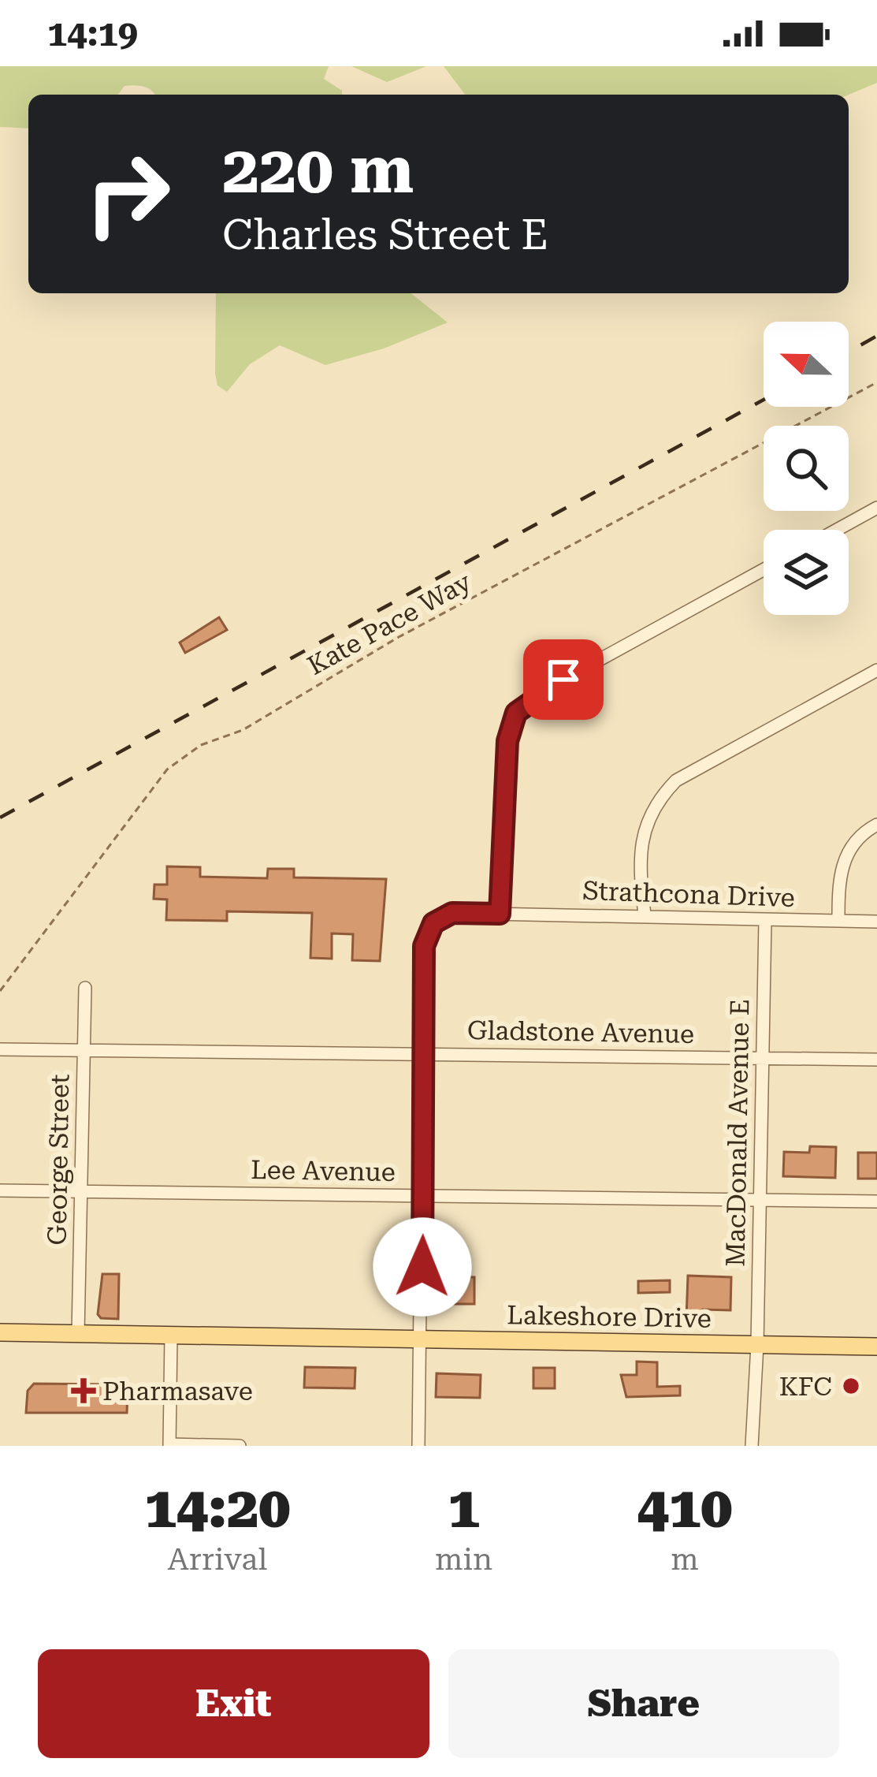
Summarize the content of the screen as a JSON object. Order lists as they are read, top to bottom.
{
  "streets": {
    "main road": ["Lakeshore Drive"],
    "street": [
      "Strathcona Drive",
      "Gladstone Avenue",
      "MacDonald Avenue E",
      "George Street",
      "Lee Avenue"
    ],
    "path": ["Kate Pace Way"]
  },
  "crossings": [
    ["Strathcona Drive", "Gladstone Avenue"],
    ["Strathcona Drive", "MacDonald Avenue E"],
    ["Strathcona Drive", "Lee Avenue"],
    ["Strathcona Drive", "Lakeshore Drive"],
    ["Gladstone Avenue", "MacDonald Avenue E"],
    ["Gladstone Avenue", "George Street"],
    ["MacDonald Avenue E", "Lee Avenue"],
    ["MacDonald Avenue E", "Lakeshore Drive"],
    ["George Street", "Lee Avenue"],
    ["George Street", "Lakeshore Drive"]
  ],
  "places": {
    "other": ["KFC"],
    "health": ["Pharmasave"]
  },
  "north": "left",
  "page": {
    "status": "14:19",
    "turn": ["220 m", "Charles Street E"],
    "eta": [
      "14:20",
      "Arrival",
      "1",
      "min",
      "410",
      "m"
    ],
    "buttons": ["Exit", "Share"]
  }
}
